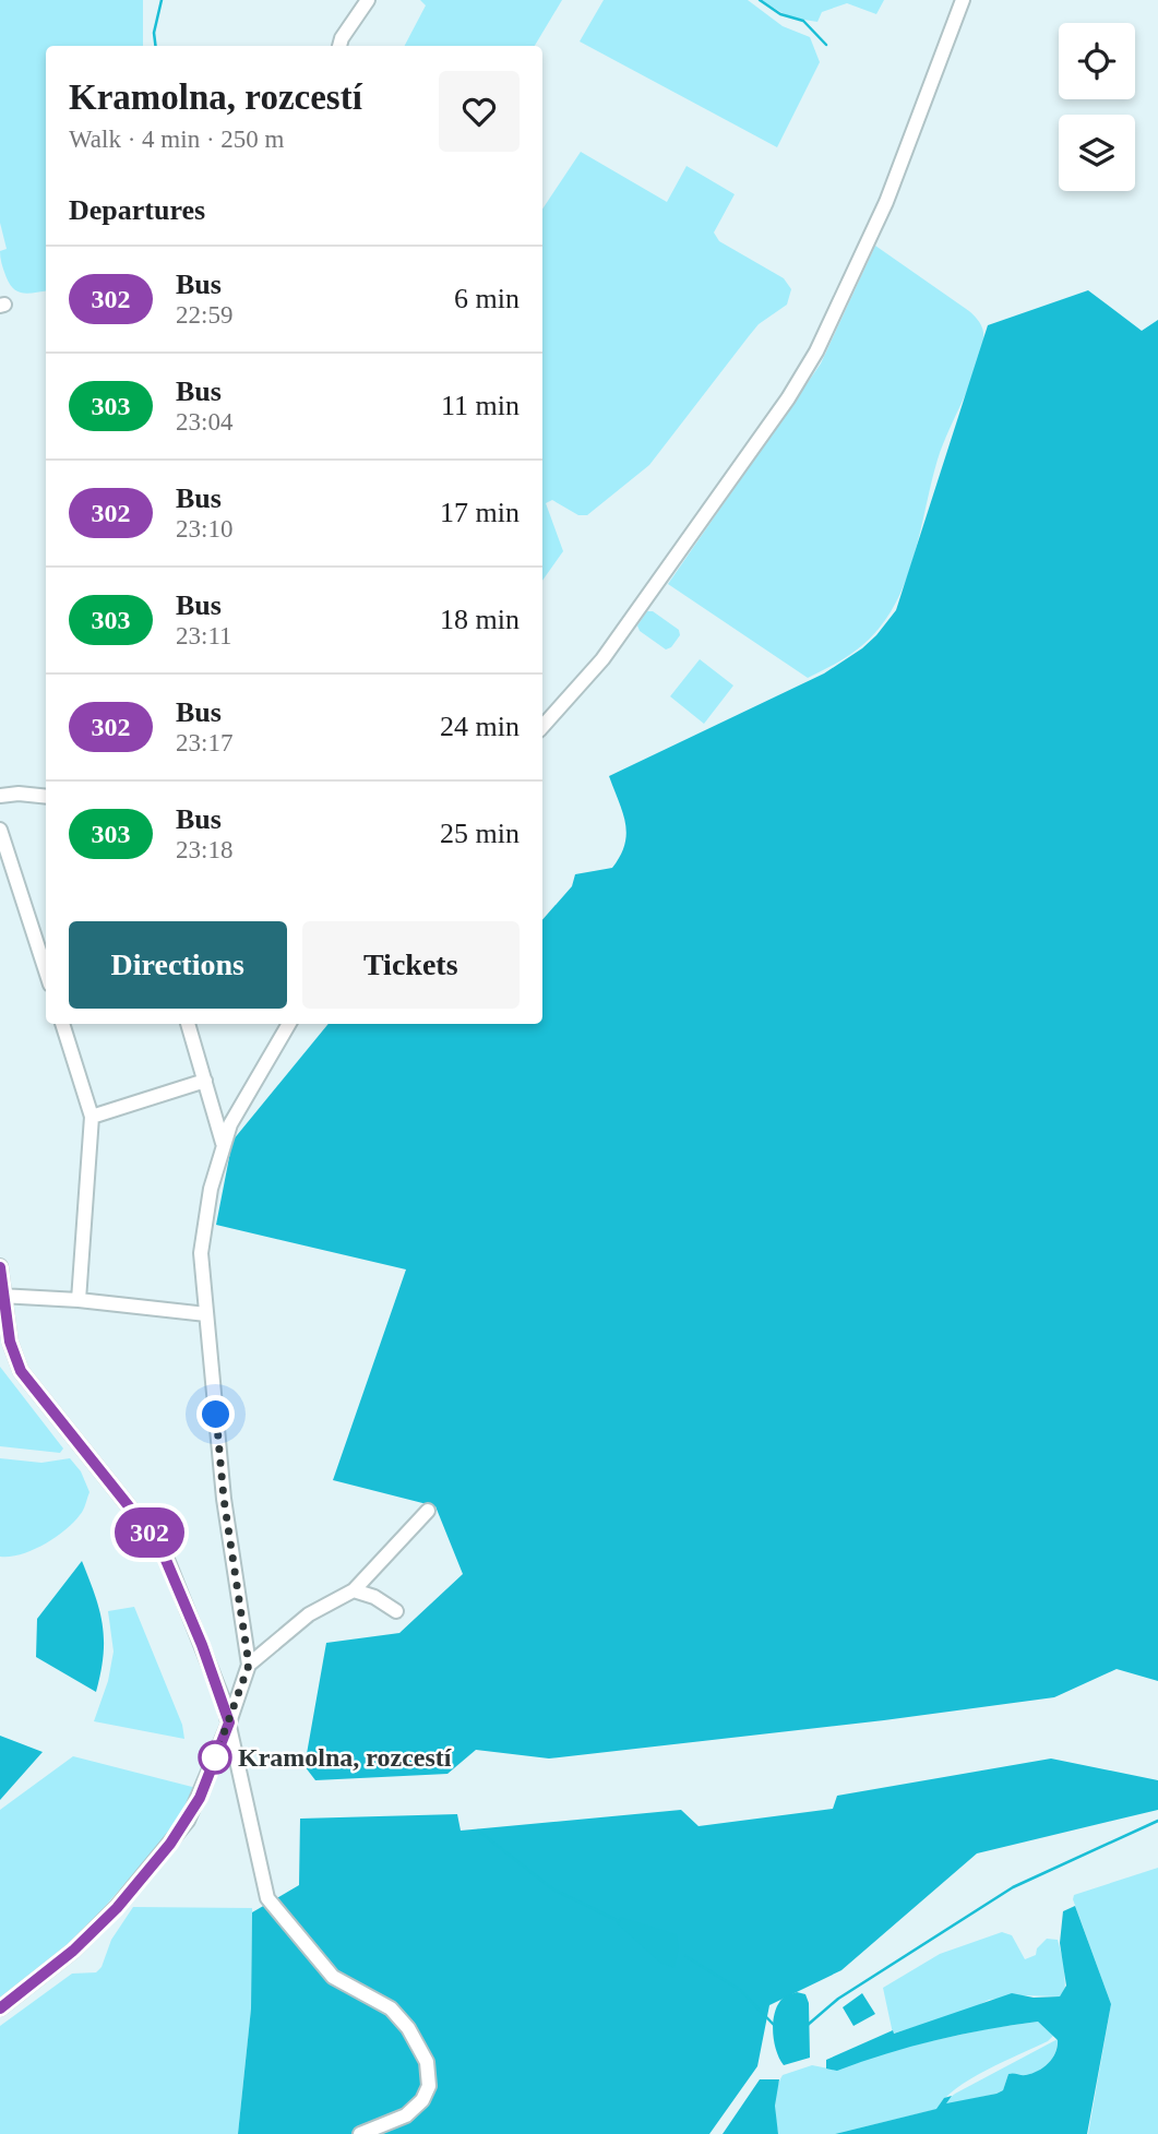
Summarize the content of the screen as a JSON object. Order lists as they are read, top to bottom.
{
  "places": ["Kramolna, rozcestí"],
  "lines": ["bus line 302"],
  "page": {
    "on_map": "302",
    "heading": [
      ["Kramolna, rozcestí", "Walk · 4 min · 250 m"],
      "Departures"
    ],
    "list": [
      {
        "mark": "302",
        "name": "Bus",
        "note": "22:59",
        "value": "6 min"
      },
      {
        "mark": "303",
        "name": "Bus",
        "note": "23:04",
        "value": "11 min"
      },
      {
        "mark": "302",
        "name": "Bus",
        "note": "23:10",
        "value": "17 min"
      },
      {
        "mark": "303",
        "name": "Bus",
        "note": "23:11",
        "value": "18 min"
      },
      {
        "mark": "302",
        "name": "Bus",
        "note": "23:17",
        "value": "24 min"
      },
      {
        "mark": "303",
        "name": "Bus",
        "note": "23:18",
        "value": "25 min"
      }
    ],
    "buttons": ["Directions", "Tickets"]
  }
}
